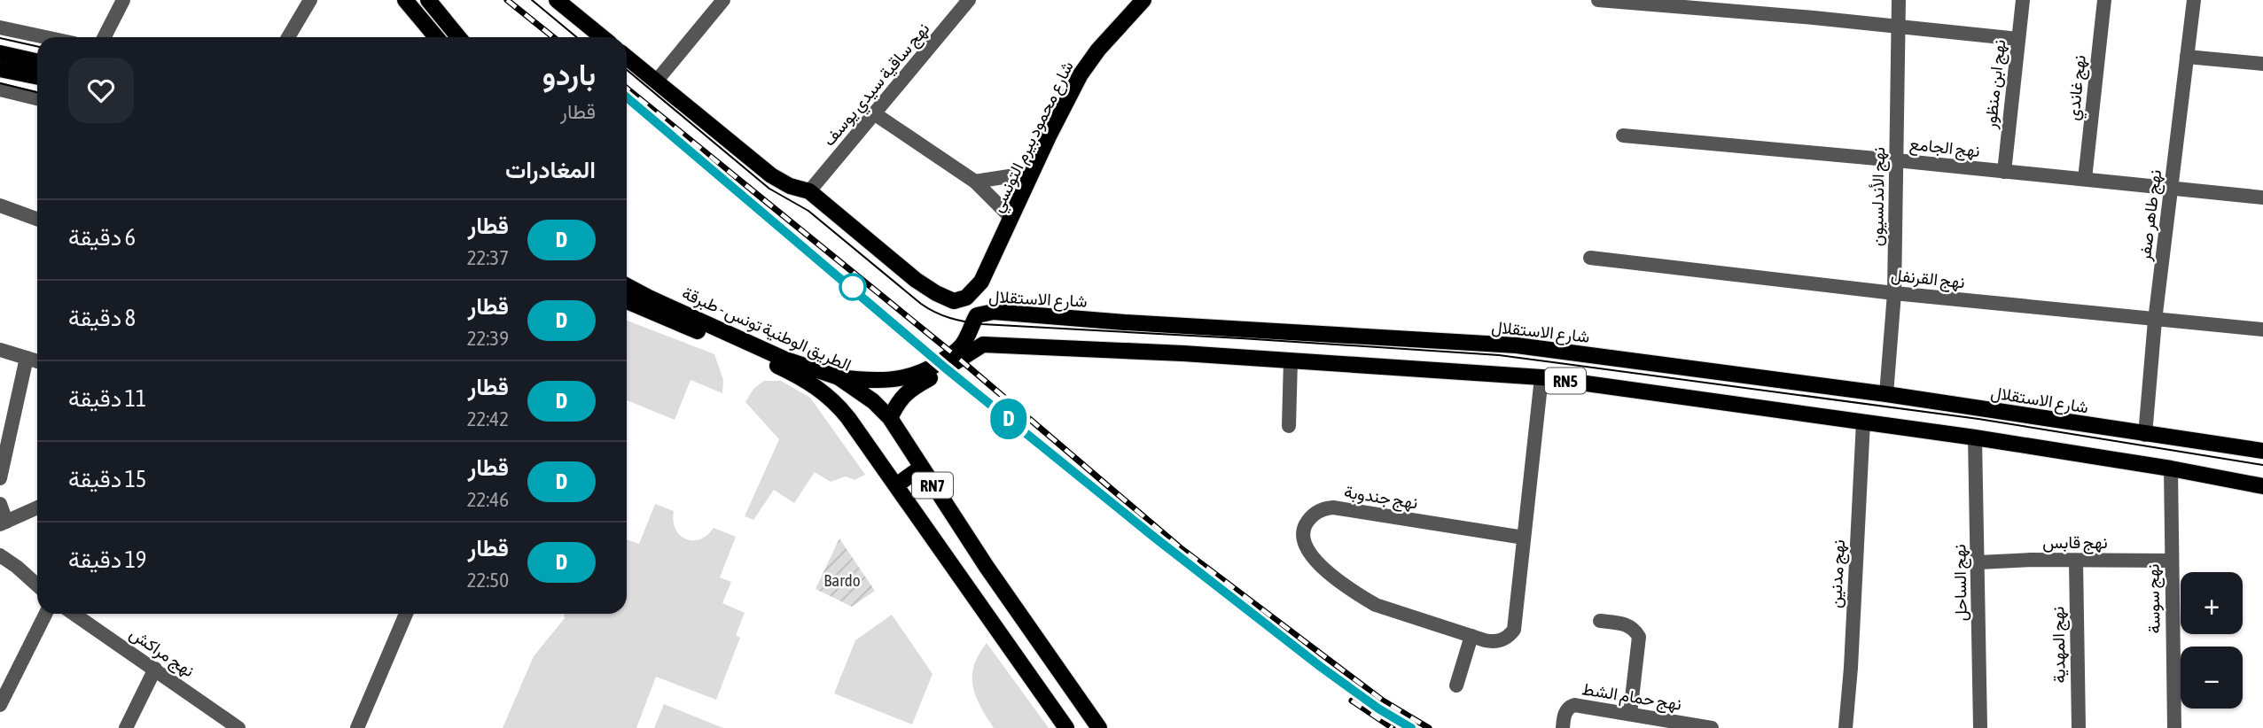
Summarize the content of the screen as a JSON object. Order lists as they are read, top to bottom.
{
  "streets": {
    "main road": [
      "شارع محمود بيرم التونسي",
      "شارع الاستقلال",
      "الطريق الوطنية تونس - طبرقة",
      "RN5",
      "RN7"
    ],
    "street": [
      "نهج ساقية سيدي يوسف",
      "نهج ابن منظور",
      "نهج غاندي",
      "نهج الجامع",
      "نهج الأندلسيون",
      "نهج طاهر صفر",
      "نهج القرنفل",
      "نهج جندوبة",
      "نهج قابس",
      "نهج مدنين",
      "نهج الساحل",
      "نهج سوسة",
      "نهج المهدية",
      "نهج مراكش",
      "نهج حمام الشط"
    ]
  },
  "crossings": [
    ["نهج ساقية سيدي يوسف", "شارع محمود بيرم التونسي"],
    ["نهج ابن منظور", "نهج الجامع"],
    ["نهج غاندي", "نهج الجامع"],
    ["نهج الجامع", "نهج الأندلسيون"],
    ["نهج الجامع", "نهج طاهر صفر"],
    ["نهج الأندلسيون", "نهج القرنفل"],
    ["نهج الأندلسيون", "شارع الاستقلال"],
    ["نهج طاهر صفر", "نهج القرنفل"],
    ["نهج طاهر صفر", "شارع الاستقلال"],
    ["شارع الاستقلال", "الطريق الوطنية تونس - طبرقة"],
    ["الطريق الوطنية تونس - طبرقة", "RN5"],
    ["RN5", "نهج جندوبة"],
    ["RN5", "نهج مدنين"],
    ["RN5", "نهج الساحل"],
    ["RN5", "نهج سوسة"],
    ["نهج قابس", "نهج الساحل"],
    ["نهج قابس", "نهج سوسة"],
    ["نهج قابس", "نهج المهدية"]
  ],
  "parks": ["Bardo"],
  "page": {
    "on_map": "D",
    "heading": [
      ["باردو", "قطار"],
      "المغادرات"
    ],
    "list": [
      {
        "mark": "D",
        "name": "قطار",
        "note": "22:37",
        "value": "6 دقيقة"
      },
      {
        "mark": "D",
        "name": "قطار",
        "note": "22:39",
        "value": "8 دقيقة"
      },
      {
        "mark": "D",
        "name": "قطار",
        "note": "22:42",
        "value": "11 دقيقة"
      },
      {
        "mark": "D",
        "name": "قطار",
        "note": "22:46",
        "value": "15 دقيقة"
      },
      {
        "mark": "D",
        "name": "قطار",
        "note": "22:50",
        "value": "19 دقيقة"
      }
    ],
    "map_buttons": ["+", "−"]
  }
}
